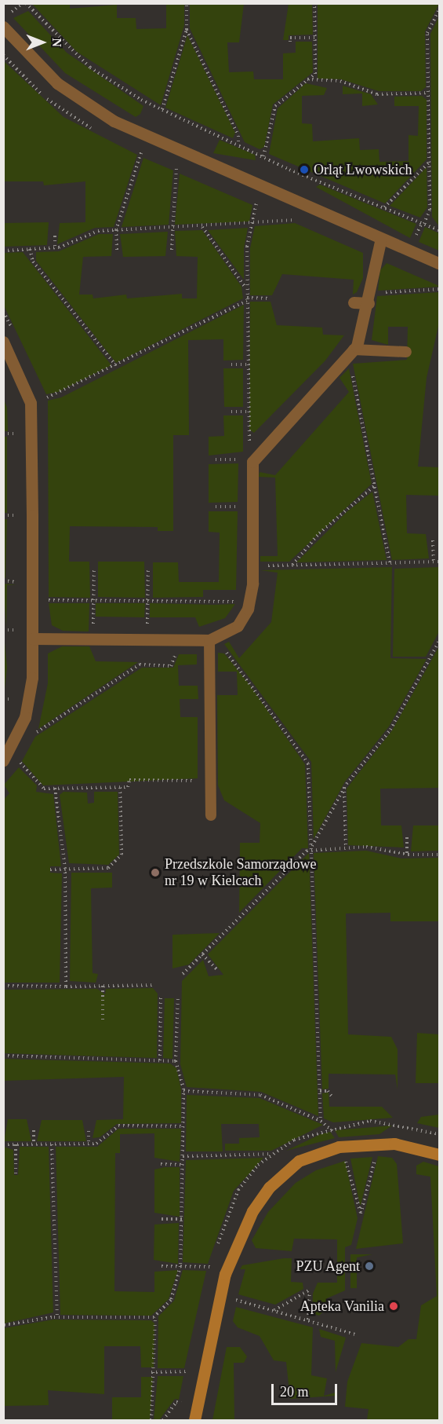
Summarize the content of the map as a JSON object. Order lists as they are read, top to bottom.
{
  "places": [
    "Orląt Lwowskich",
    "Przedszkole Samorządowe nr 19 w Kielcach",
    "PZU Agent",
    "Apteka Vanilia"
  ],
  "scale_bar": "20 m",
  "north": "right"
}
